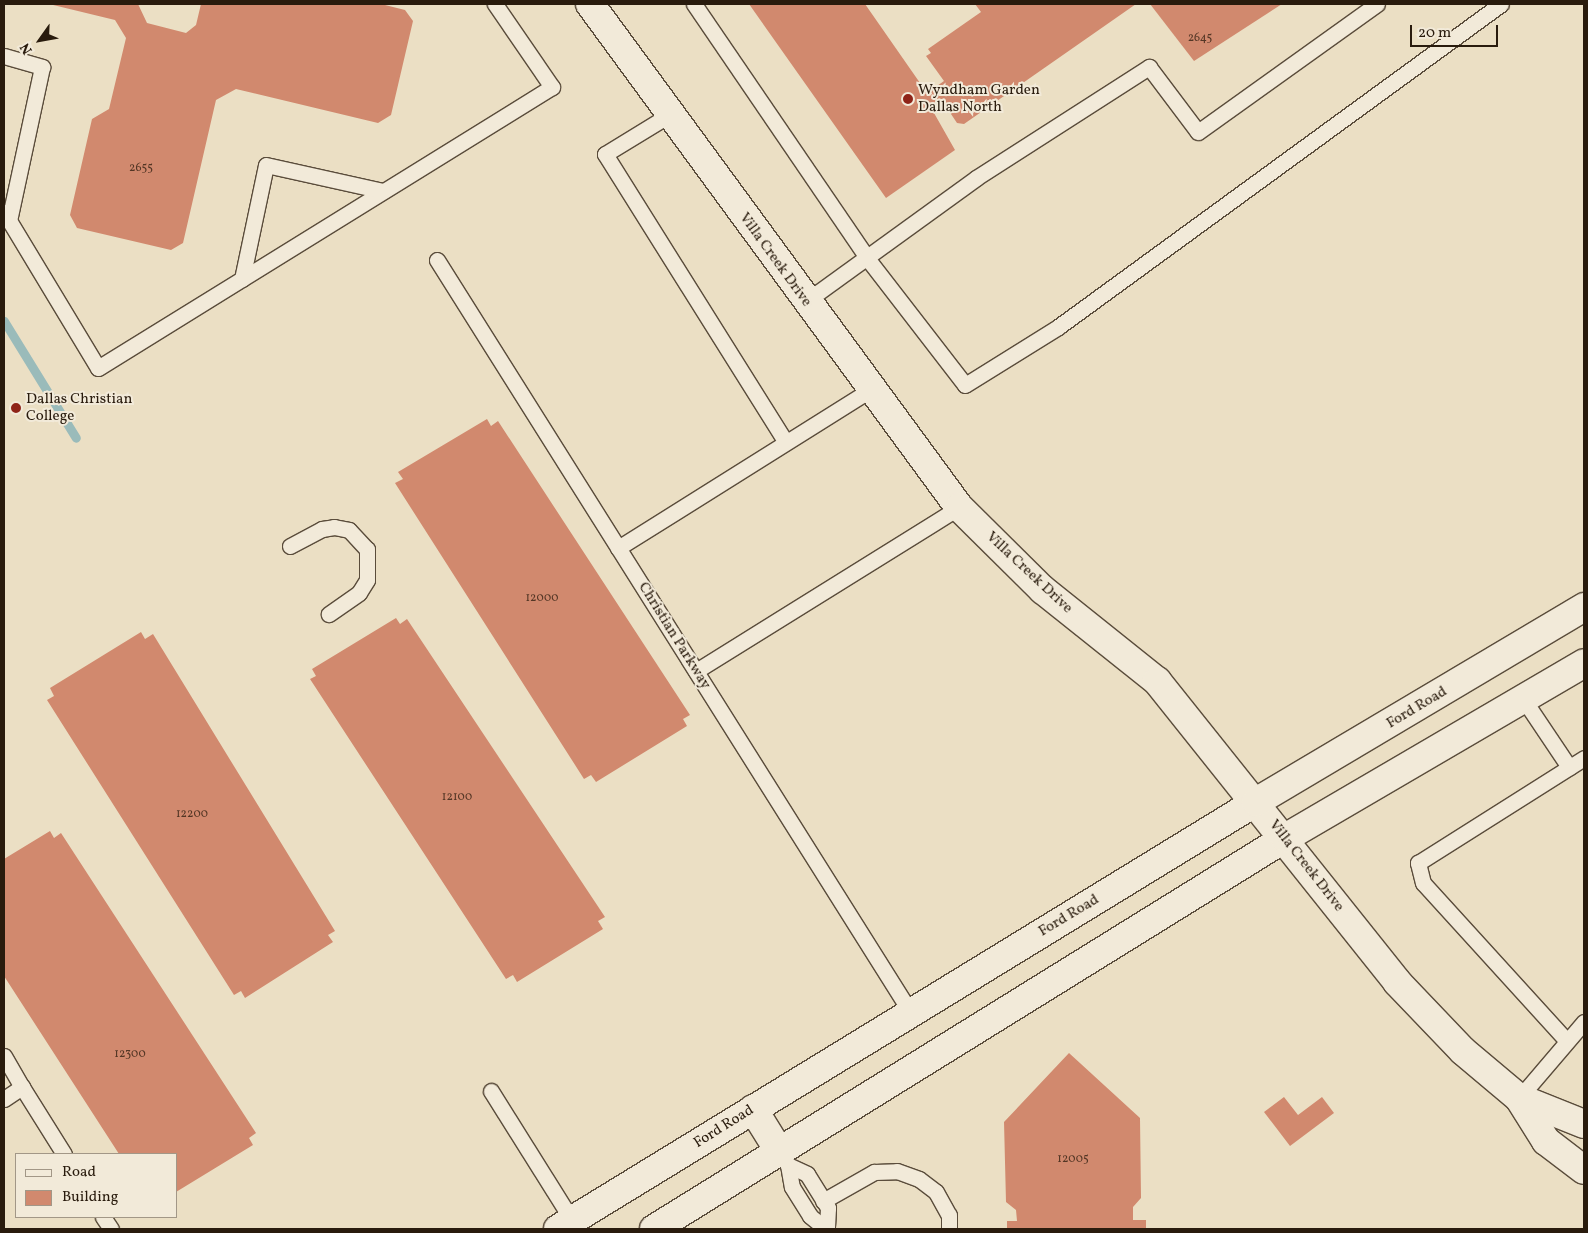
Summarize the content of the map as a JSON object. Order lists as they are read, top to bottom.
{
  "streets": {
    "street": ["Villa Creek Drive", "Ford Road"],
    "lane": ["Christian Parkway"]
  },
  "crossings": [
    ["Villa Creek Drive", "Ford Road"],
    ["Christian Parkway", "Ford Road"]
  ],
  "places": ["Wyndham Garden Dallas North", "Dallas Christian College"],
  "house_numbers": [
    "2645",
    "2655",
    "12000",
    "12100",
    "12200",
    "12300",
    "12005"
  ],
  "legend": ["Road", "Building"],
  "scale_bar": "20 m",
  "north": "bottom left"
}
